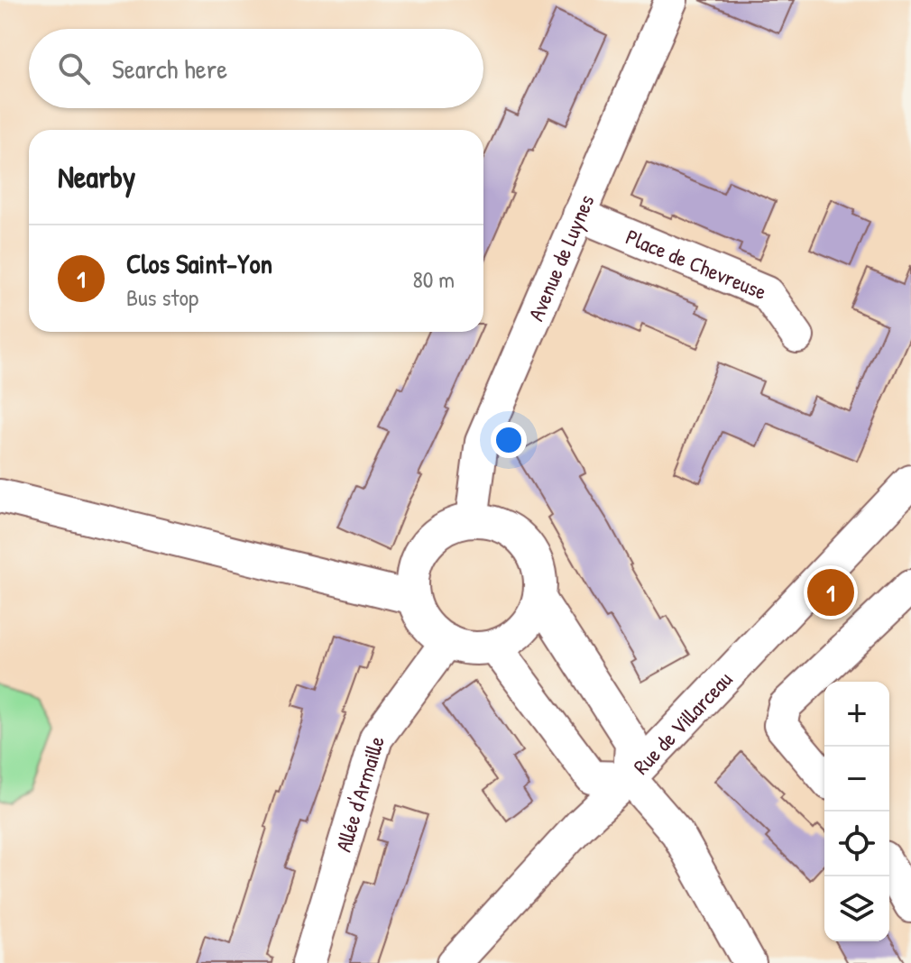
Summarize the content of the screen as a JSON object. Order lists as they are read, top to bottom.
{
  "streets": {
    "street": [
      "Avenue de Luynes",
      "Place de Chevreuse",
      "Rue de Villarceau",
      "Allée d'Armaille"
    ]
  },
  "crossings": [
    ["Avenue de Luynes", "Place de Chevreuse"],
    ["Avenue de Luynes", "Allée d'Armaille"]
  ],
  "page": {
    "search": "Search here",
    "heading": "Nearby",
    "list": [
      {
        "mark": "1",
        "name": "Clos Saint-Yon",
        "note": "Bus stop",
        "value": "80 m"
      }
    ],
    "pins": "1",
    "map_buttons": ["+", "−"]
  }
}
